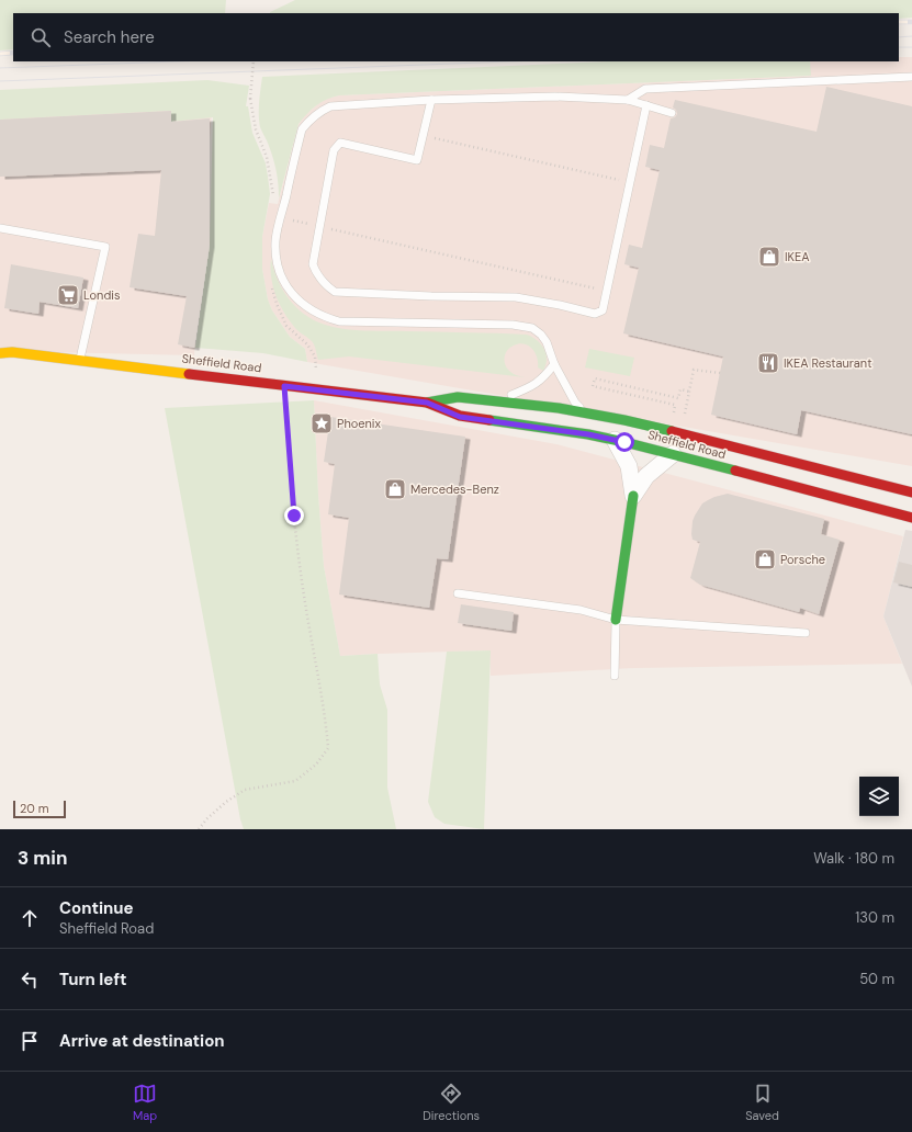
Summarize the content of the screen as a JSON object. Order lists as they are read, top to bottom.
{
  "streets": {
    "main road": ["Sheffield Road"]
  },
  "places": {
    "shop": ["IKEA", "Mercedes-Benz", "Porsche"],
    "supermarket": ["Londis"],
    "restaurant": ["IKEA Restaurant"],
    "place": ["Phoenix"]
  },
  "scale_bar": "20 m",
  "page": {
    "search": "Search here",
    "scale": "20 m",
    "heading": ["3 min", "Walk · 180 m"],
    "list": [
      ["Continue", "Sheffield Road", "130 m"],
      ["Turn left", "50 m"],
      "Arrive at destination"
    ],
    "nav": ["Map", "Directions", "Saved"]
  }
}
